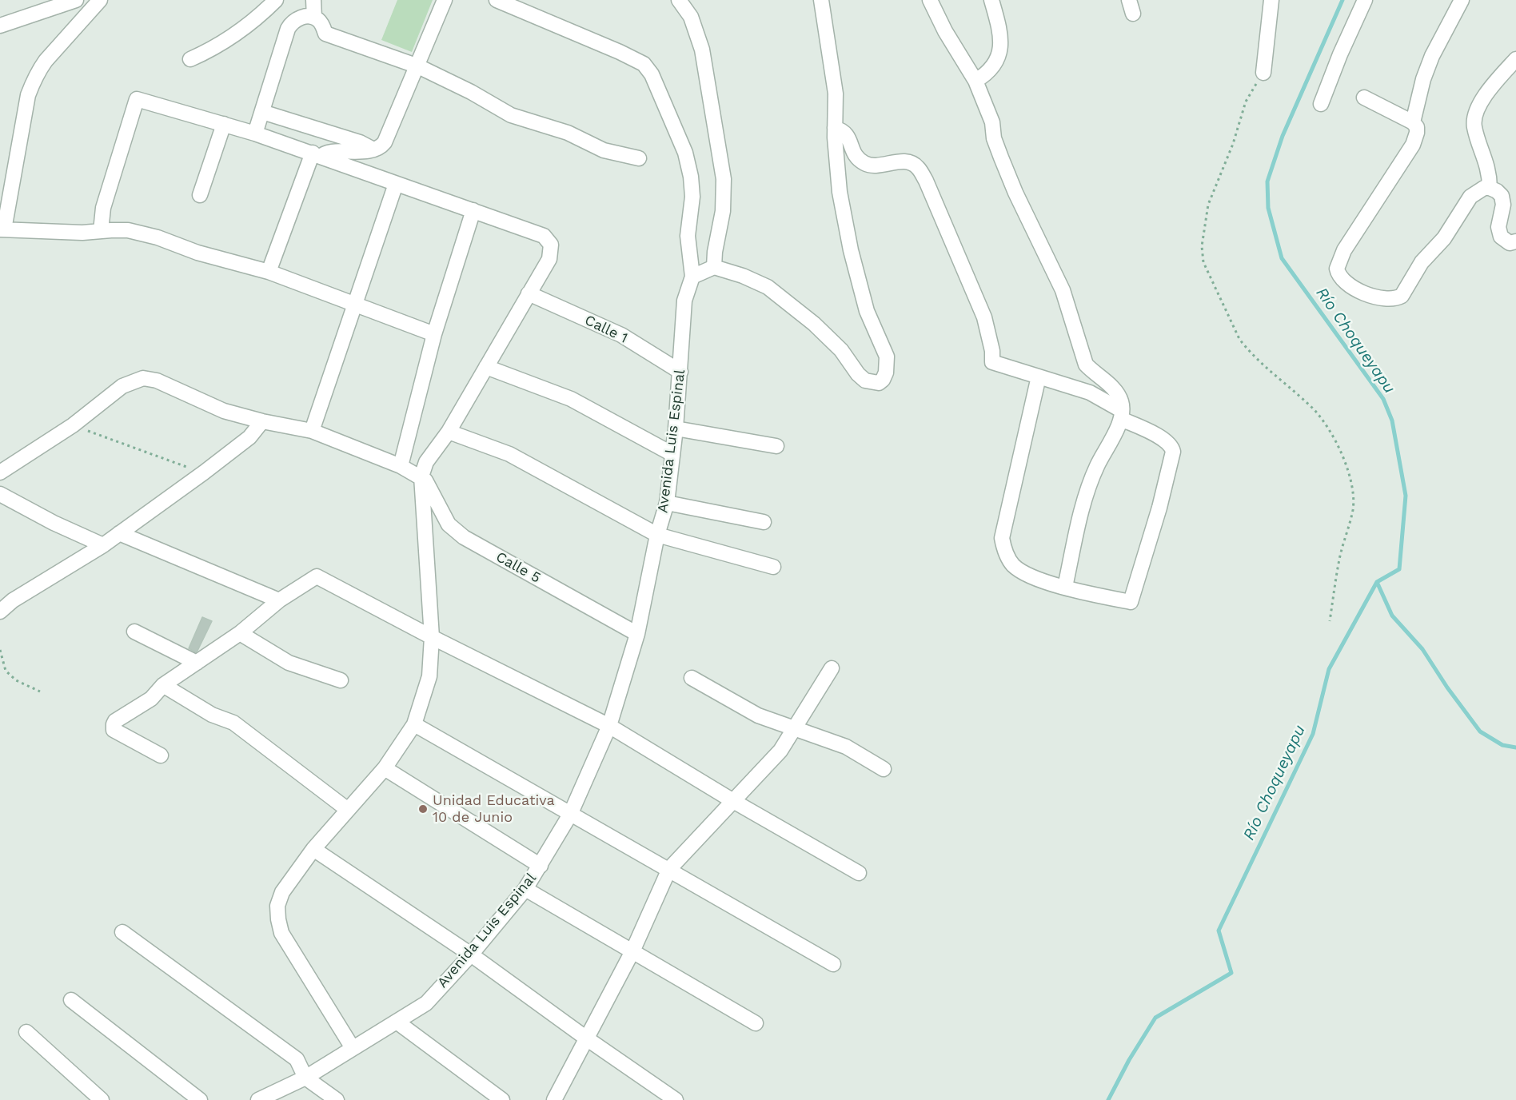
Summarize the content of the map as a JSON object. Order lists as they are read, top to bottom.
{
  "streets": {
    "street": ["Calle 1", "Avenida Luis Espinal", "Calle 5"]
  },
  "crossings": [
    ["Calle 1", "Avenida Luis Espinal"],
    ["Avenida Luis Espinal", "Calle 5"]
  ],
  "water": ["Río Choqueyapu"],
  "places": ["Unidad Educativa 10 de Junio"]
}
